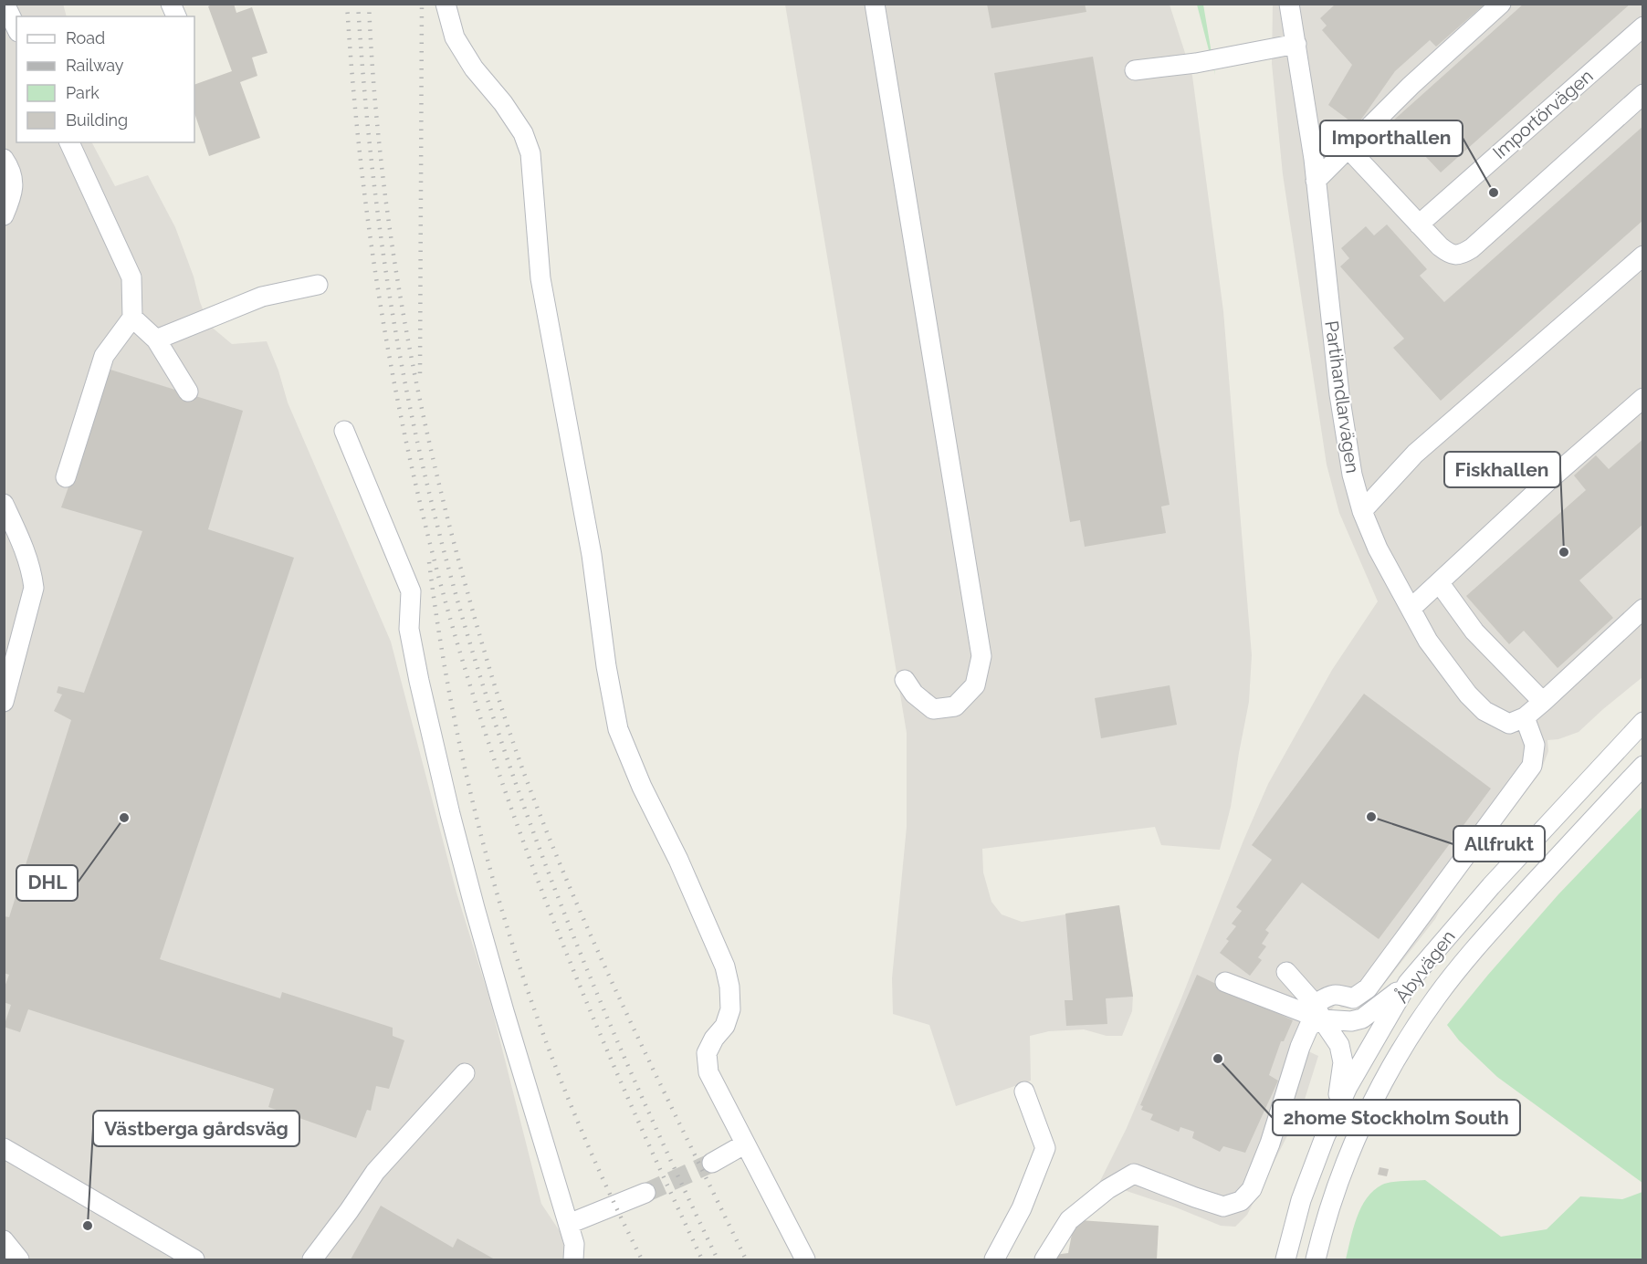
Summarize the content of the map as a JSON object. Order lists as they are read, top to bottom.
{
  "streets": {
    "street": ["Importörvägen", "Partihandlarvägen", "Åbyvägen"]
  },
  "places": [
    "Importhallen",
    "Fiskhallen",
    "Allfrukt",
    "DHL",
    "2home Stockholm South",
    "Västberga gårdsväg"
  ],
  "legend": [
    "Road",
    "Railway",
    "Park",
    "Building"
  ]
}
